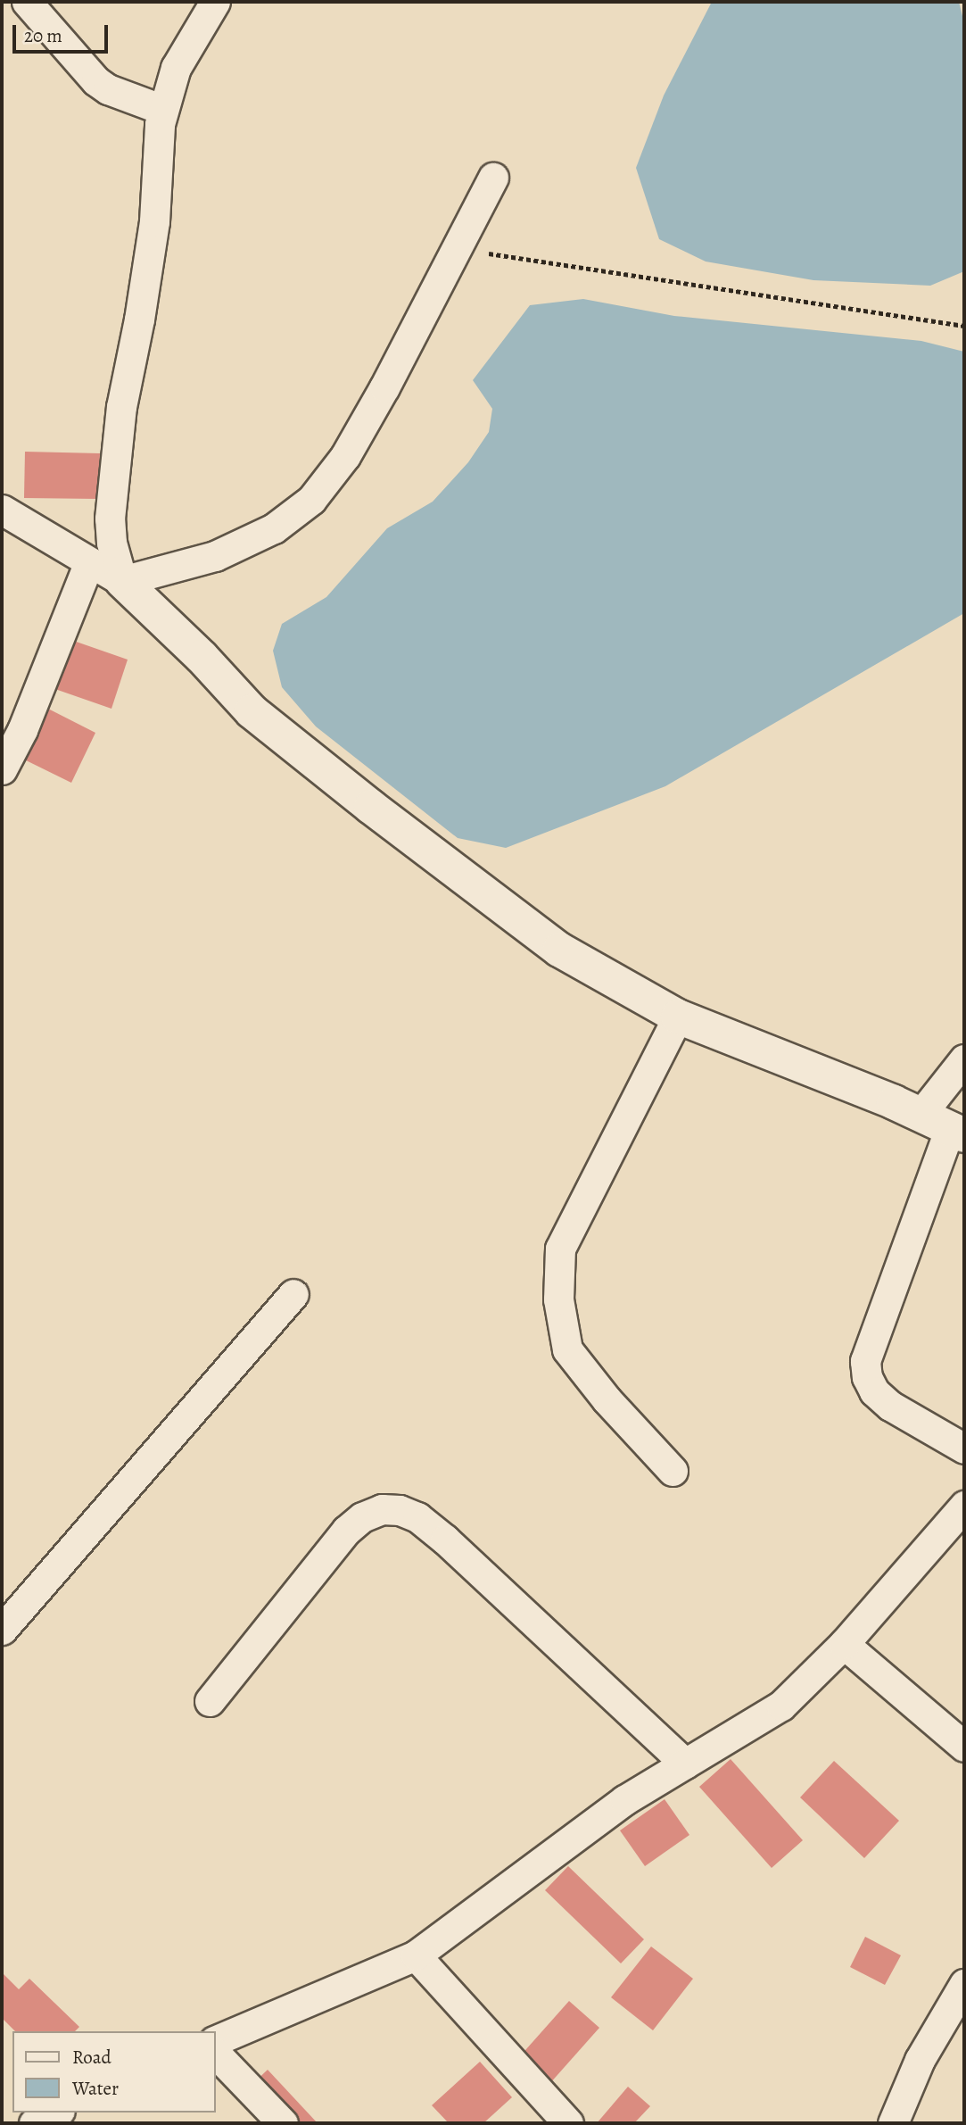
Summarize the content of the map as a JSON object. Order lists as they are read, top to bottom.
{
  "legend": ["Road", "Water"],
  "scale_bar": "20 m"
}
